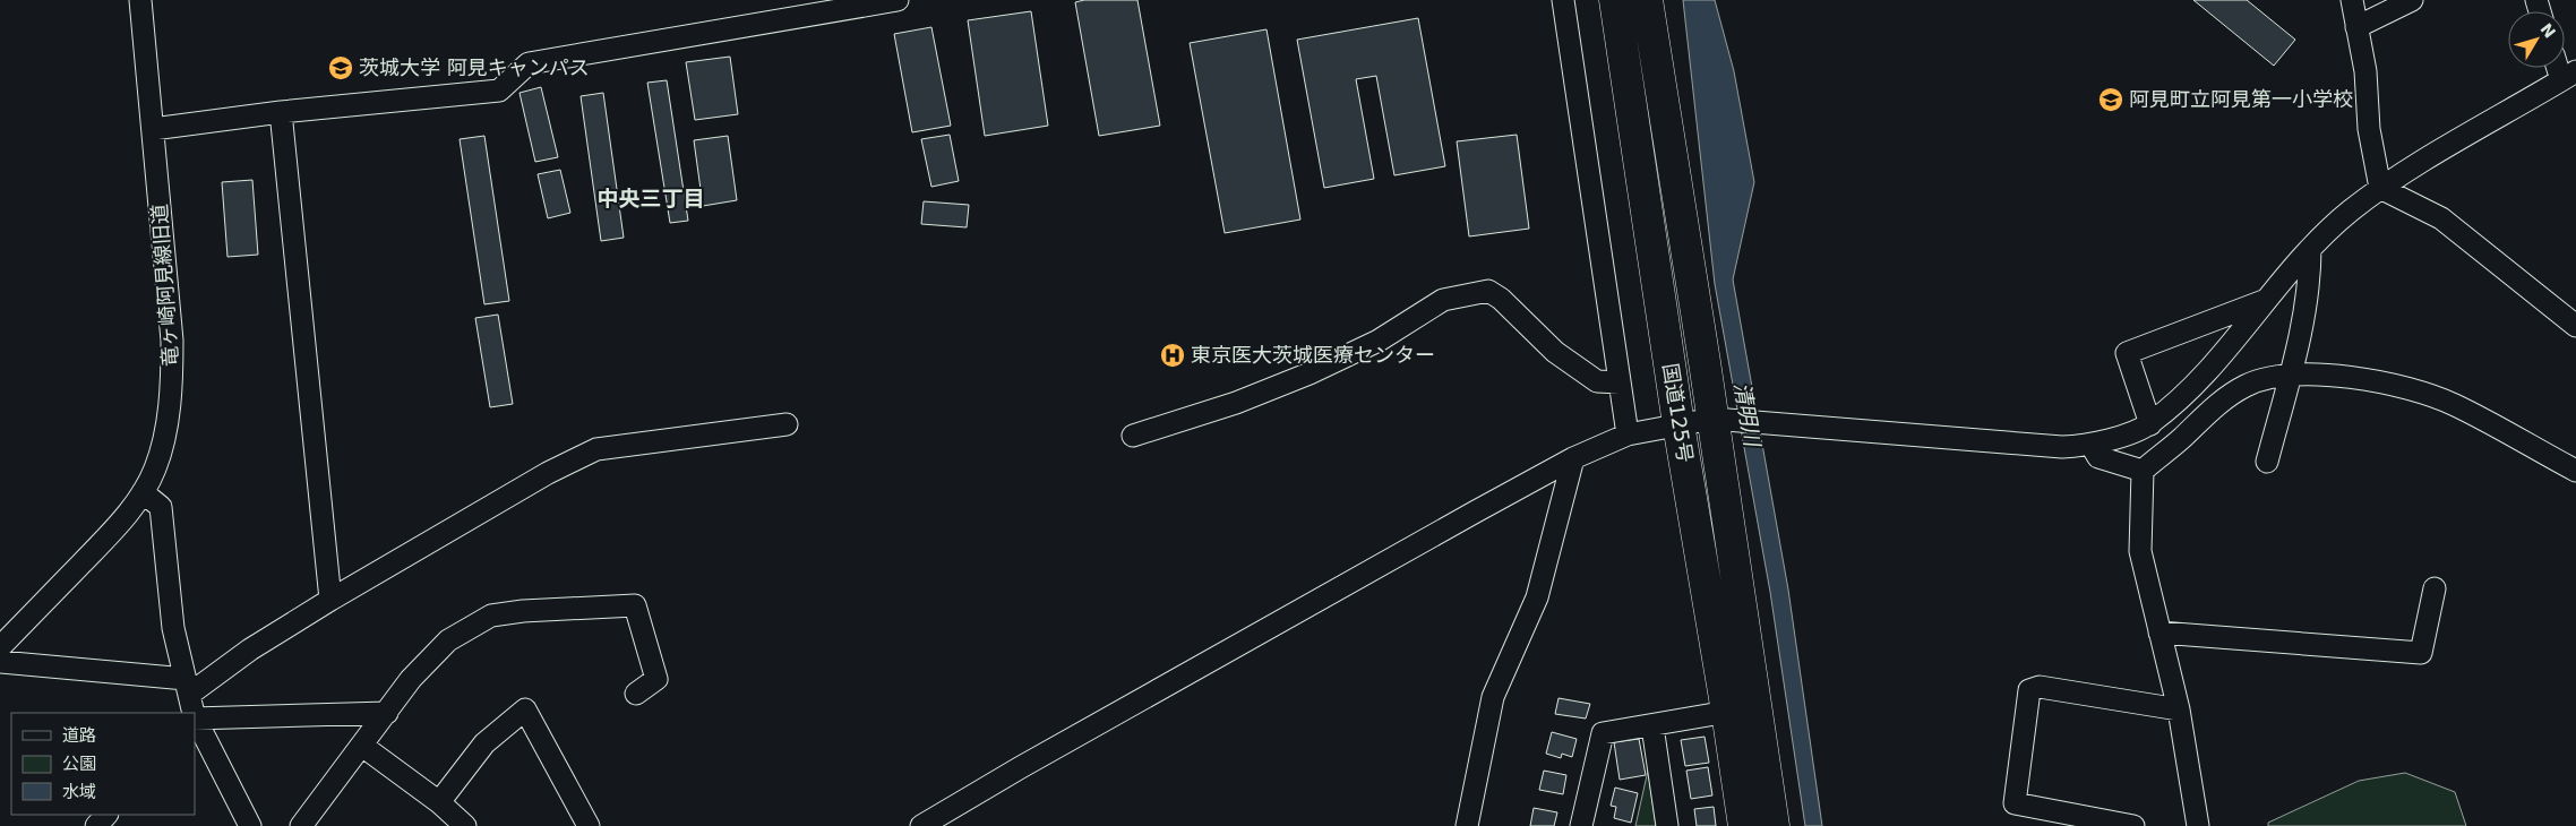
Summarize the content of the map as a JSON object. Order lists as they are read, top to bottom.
{
  "streets": {
    "highway": ["国道125号"],
    "street": ["竜ヶ崎阿見線旧道"]
  },
  "districts": ["中央三丁目"],
  "water": ["清明川"],
  "places": {
    "school or university": ["茨城大学 阿見キャンパス", "阿見町立阿見第一小学校"],
    "hospital": ["東京医大茨城医療センター"]
  },
  "legend": ["道路", "公園", "水域"],
  "north": "top right"
}
